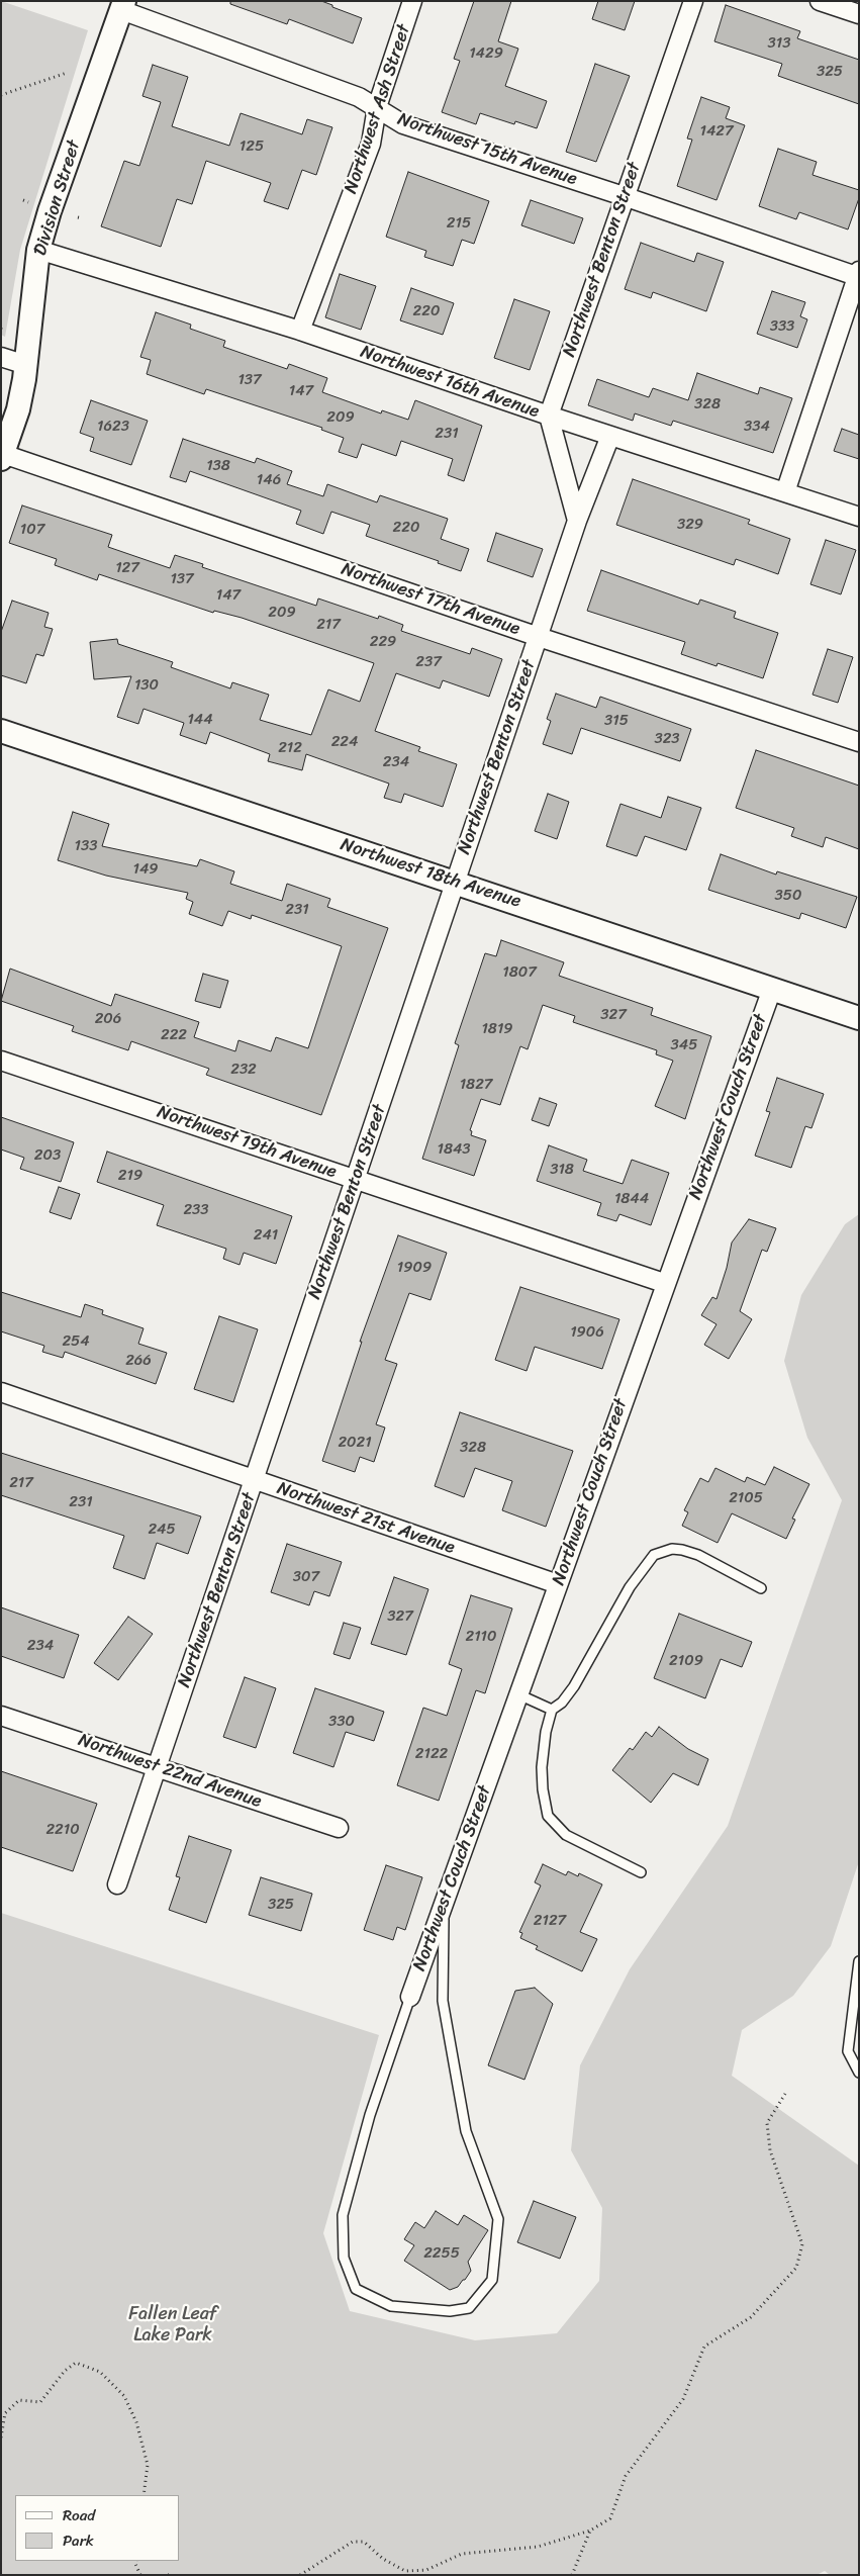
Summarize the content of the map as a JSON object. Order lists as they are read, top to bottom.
{
  "streets": {
    "street": [
      "Northwest Ash Street",
      "Northwest 15th Avenue",
      "Division Street",
      "Northwest Benton Street",
      "Northwest 16th Avenue",
      "Northwest 17th Avenue",
      "Northwest 18th Avenue",
      "Northwest Couch Street",
      "Northwest 19th Avenue",
      "Northwest 21st Avenue",
      "Northwest 22nd Avenue"
    ]
  },
  "crossings": [
    ["Northwest Ash Street", "Northwest 15th Avenue"],
    ["Northwest Ash Street", "Northwest 16th Avenue"],
    ["Northwest 15th Avenue", "Division Street"],
    ["Northwest 15th Avenue", "Northwest Benton Street"],
    ["Division Street", "Northwest 16th Avenue"],
    ["Division Street", "Northwest 17th Avenue"],
    ["Northwest Benton Street", "Northwest 16th Avenue"],
    ["Northwest Benton Street", "Northwest 17th Avenue"],
    ["Northwest Benton Street", "Northwest 18th Avenue"],
    ["Northwest Benton Street", "Northwest 19th Avenue"],
    ["Northwest Benton Street", "Northwest 21st Avenue"],
    ["Northwest Benton Street", "Northwest 22nd Avenue"],
    ["Northwest 18th Avenue", "Northwest Couch Street"],
    ["Northwest Couch Street", "Northwest 19th Avenue"],
    ["Northwest Couch Street", "Northwest 21st Avenue"]
  ],
  "parks": ["Fallen Leaf Lake Park"],
  "house_numbers": [
    "313",
    "1429",
    "325",
    "1427",
    "125",
    "215",
    "220",
    "333",
    "137",
    "147",
    "328",
    "209",
    "1623",
    "334",
    "231",
    "138",
    "146",
    "329",
    "220",
    "107",
    "127",
    "137",
    "147",
    "209",
    "217",
    "229",
    "237",
    "130",
    "144",
    "315",
    "323",
    "224",
    "212",
    "234",
    "133",
    "149",
    "350",
    "231",
    "1807",
    "327",
    "206",
    "1819",
    "222",
    "345",
    "232",
    "1827",
    "1843",
    "203",
    "318",
    "219",
    "1844",
    "233",
    "241",
    "1909",
    "1906",
    "254",
    "266",
    "2021",
    "328",
    "217",
    "2105",
    "231",
    "245",
    "307",
    "327",
    "2110",
    "234",
    "2109",
    "330",
    "2122",
    "2210",
    "325",
    "2127",
    "2255"
  ],
  "legend": ["Road", "Park"]
}
